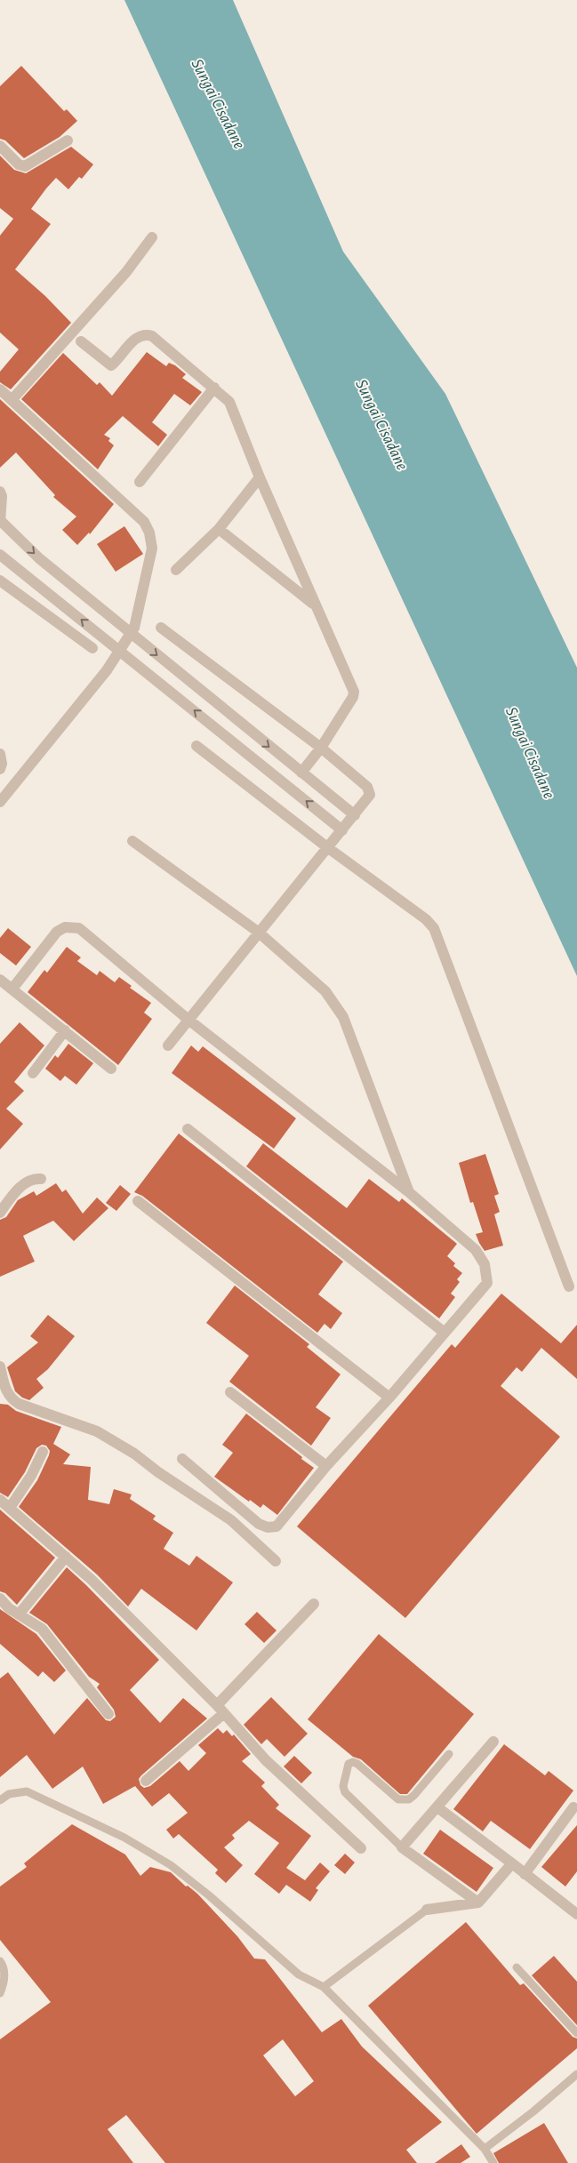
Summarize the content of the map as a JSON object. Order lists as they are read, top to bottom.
{
  "water": ["Sungai Cisadane"]
}
